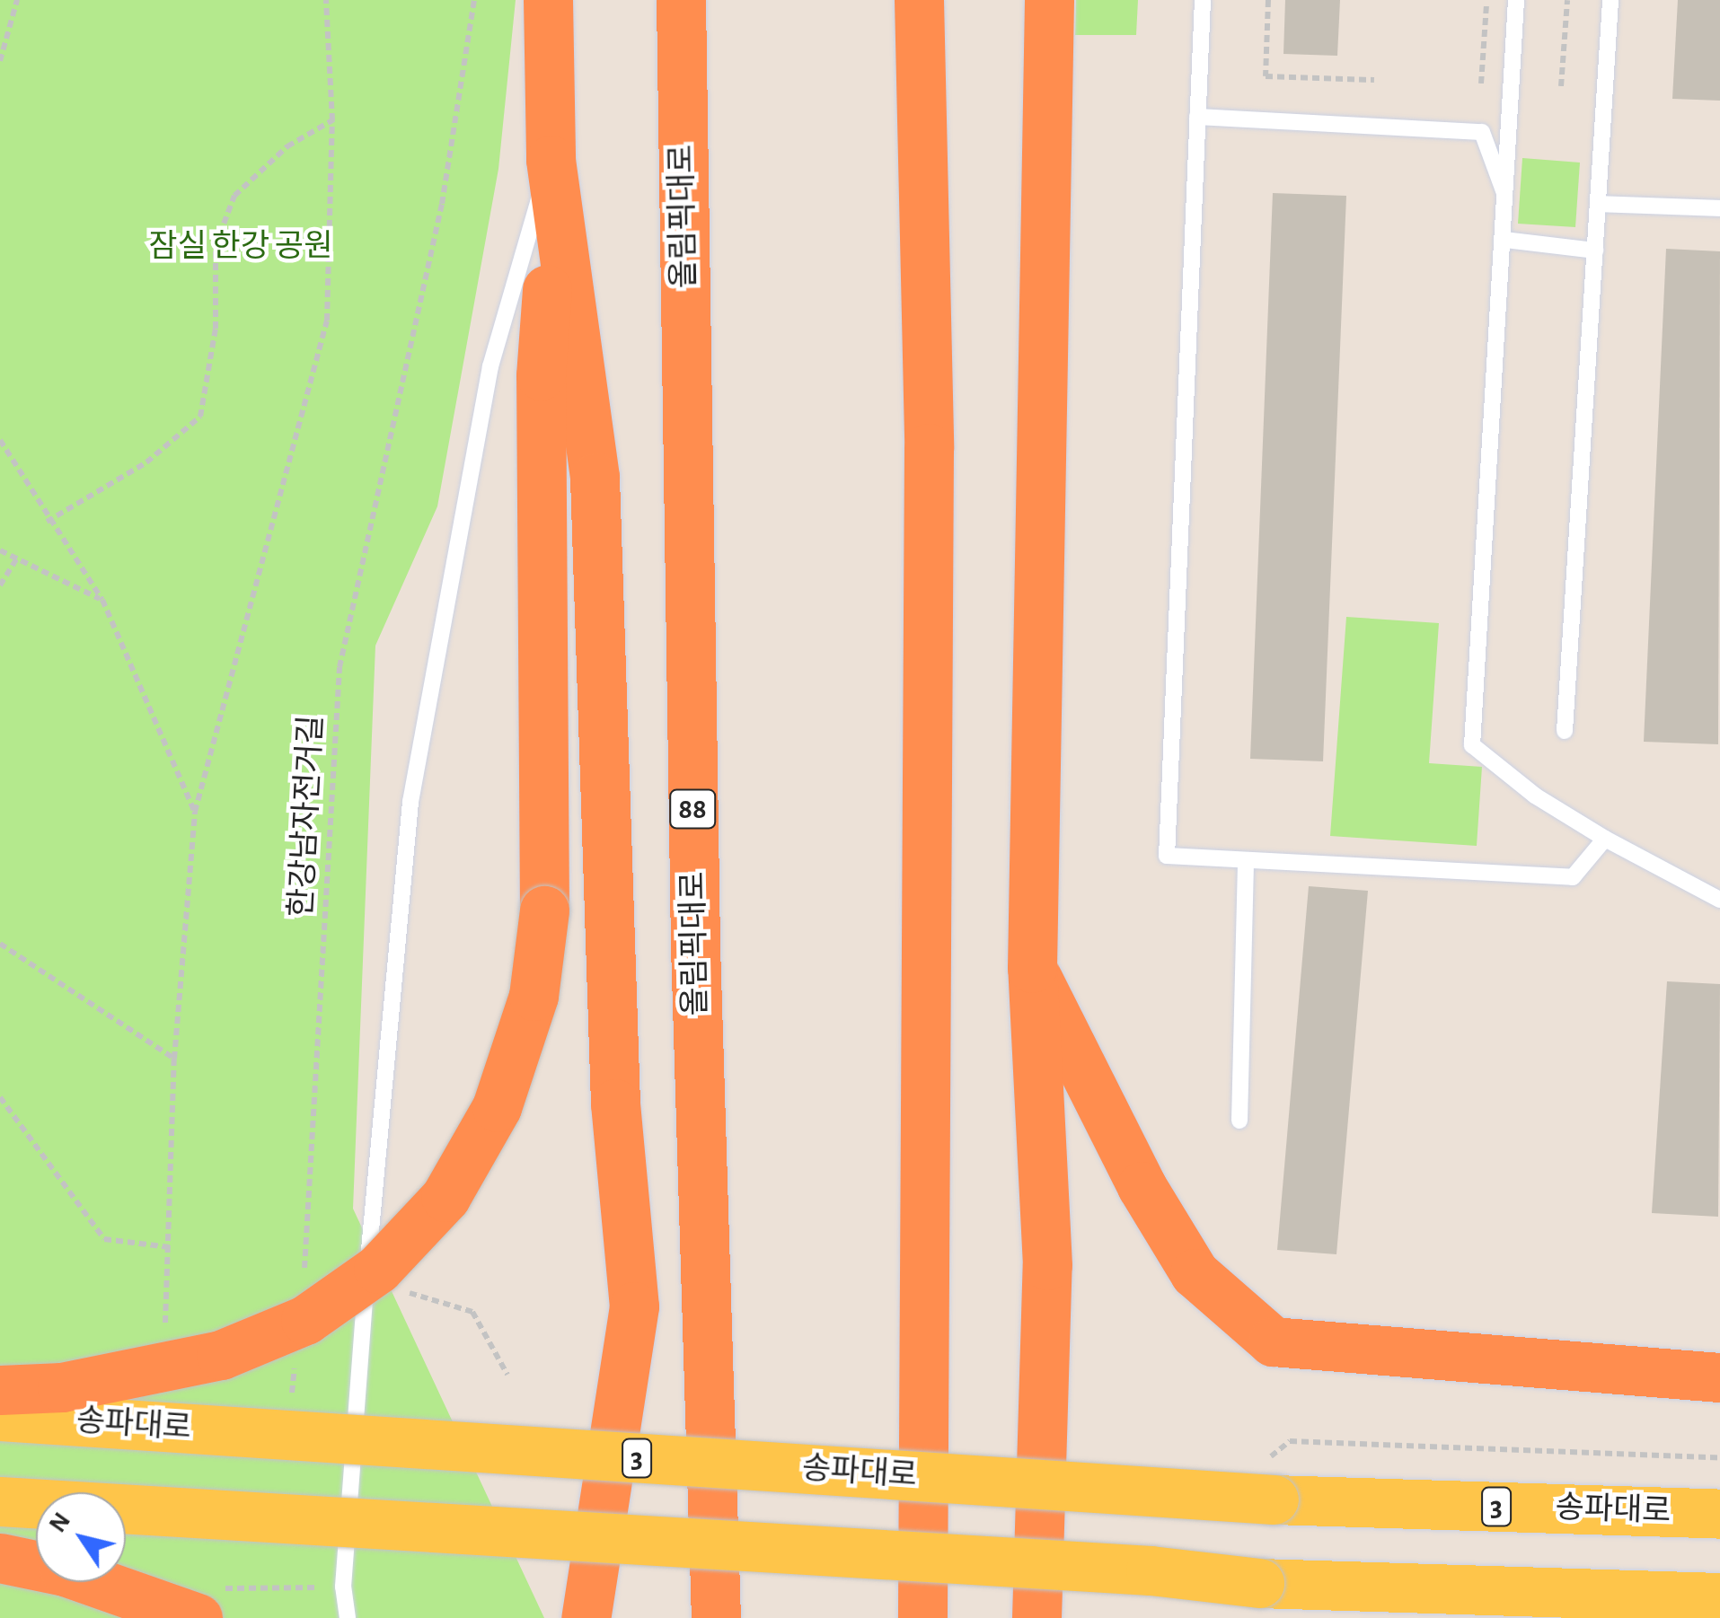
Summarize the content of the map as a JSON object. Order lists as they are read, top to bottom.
{
  "streets": {
    "highway": ["올림픽대로", "88"],
    "main road": ["송파대로", "3"],
    "path": ["한강남자전거길"]
  },
  "parks": ["잠실 한강 공원"],
  "north": "top left"
}
